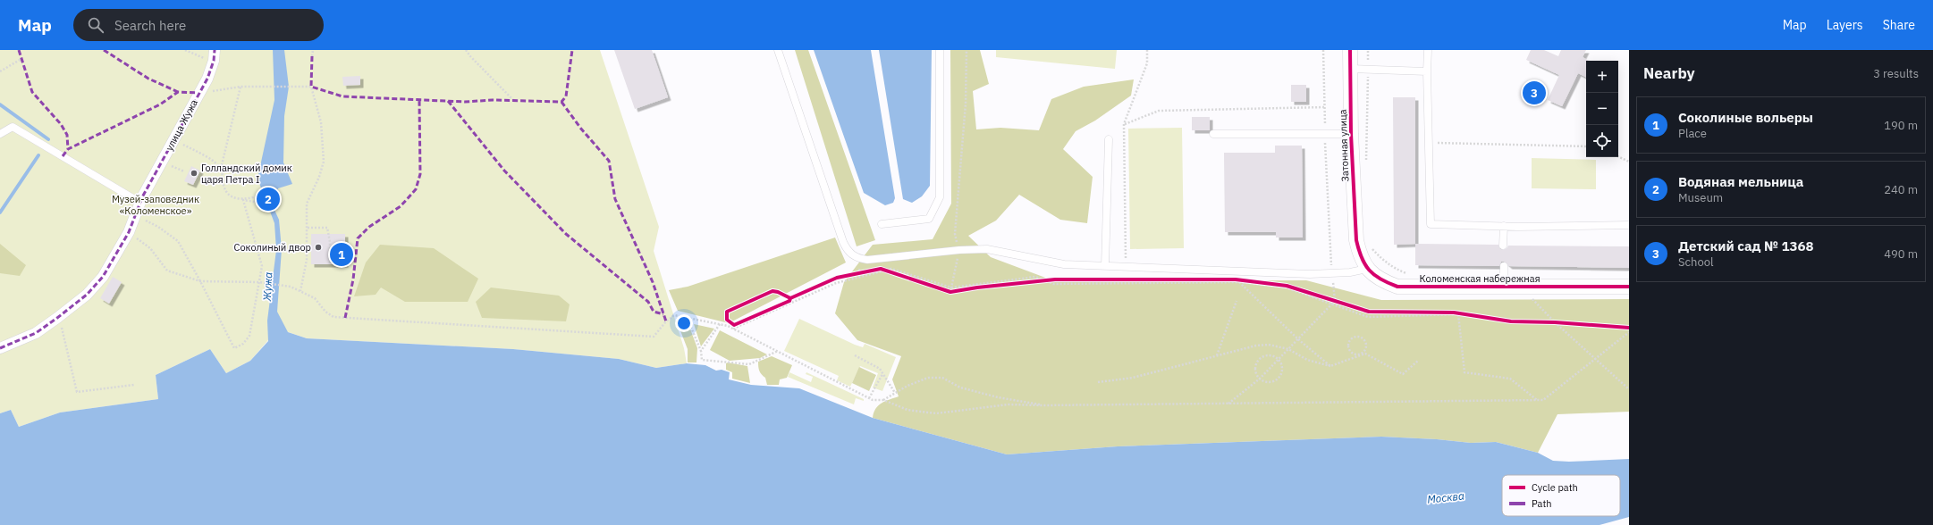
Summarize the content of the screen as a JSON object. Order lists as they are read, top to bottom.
{
  "streets": {
    "street": ["улица Жужа", "Затонная улица", "Коломенская набережная"]
  },
  "crossings": [
    ["Затонная улица", "Коломенская набережная"]
  ],
  "water": ["Жужа", "Москва"],
  "parks": ["Музей-заповедник «Коломенское»"],
  "places": ["Голландский домик царя Петра I", "Соколиный двор"],
  "legend": ["Cycle path", "Path"],
  "page": {
    "header": "Map",
    "search": "Search here",
    "nav": ["Map", "Layers", "Share"],
    "heading": ["Nearby", "3 results"],
    "map_buttons": ["+", "−"],
    "pins": ["3", "2", "1"],
    "list": [
      {
        "mark": "1",
        "name": "Соколиные вольеры",
        "note": "Place",
        "value": "190 m"
      },
      {
        "mark": "2",
        "name": "Водяная мельница",
        "note": "Museum",
        "value": "240 m"
      },
      {
        "mark": "3",
        "name": "Детский сад № 1368",
        "note": "School",
        "value": "490 m"
      }
    ]
  }
}
